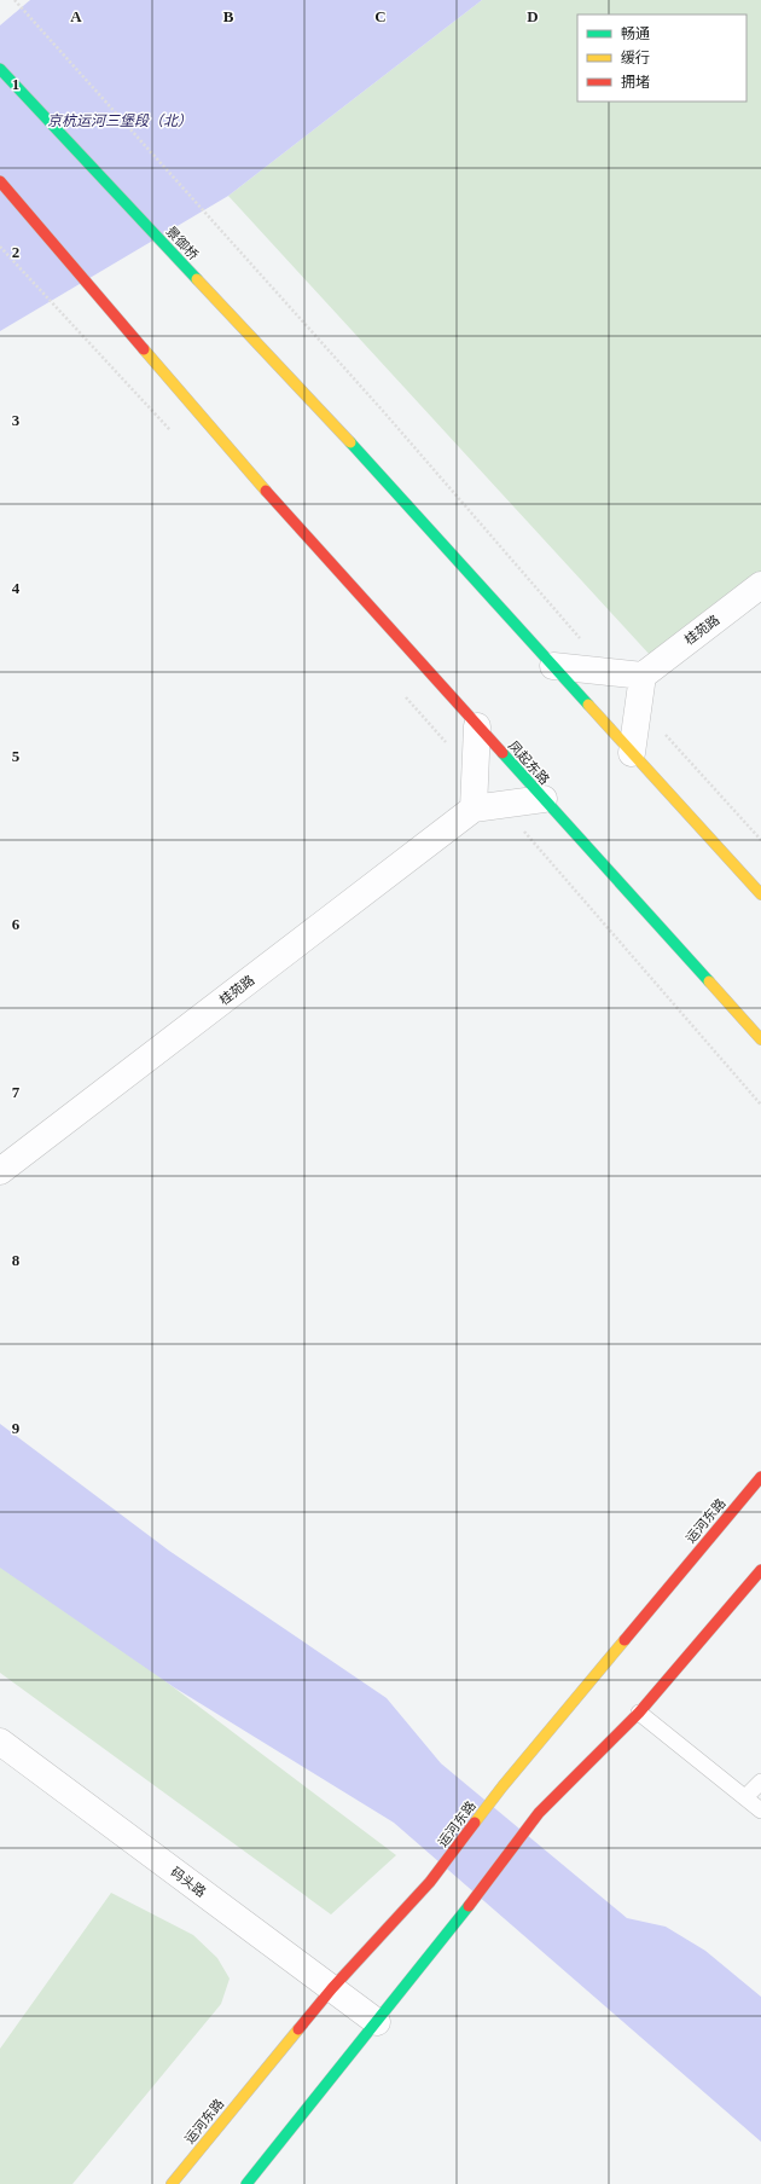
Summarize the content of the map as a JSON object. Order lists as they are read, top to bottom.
{
  "streets": {
    "main road": ["景御桥", "凤起东路", "运河东路"],
    "street": ["桂苑路", "码头路"]
  },
  "crossings": [
    ["桂苑路", "凤起东路"],
    ["运河东路", "码头路"]
  ],
  "water": ["京杭运河三堡段（北）"],
  "legend": ["畅通", "缓行", "拥堵"],
  "grid": {
    "columns": [
      "A",
      "B",
      "C",
      "D"
    ],
    "rows": [
      "1",
      "2",
      "3",
      "4",
      "5",
      "6",
      "7",
      "8",
      "9"
    ]
  }
}
